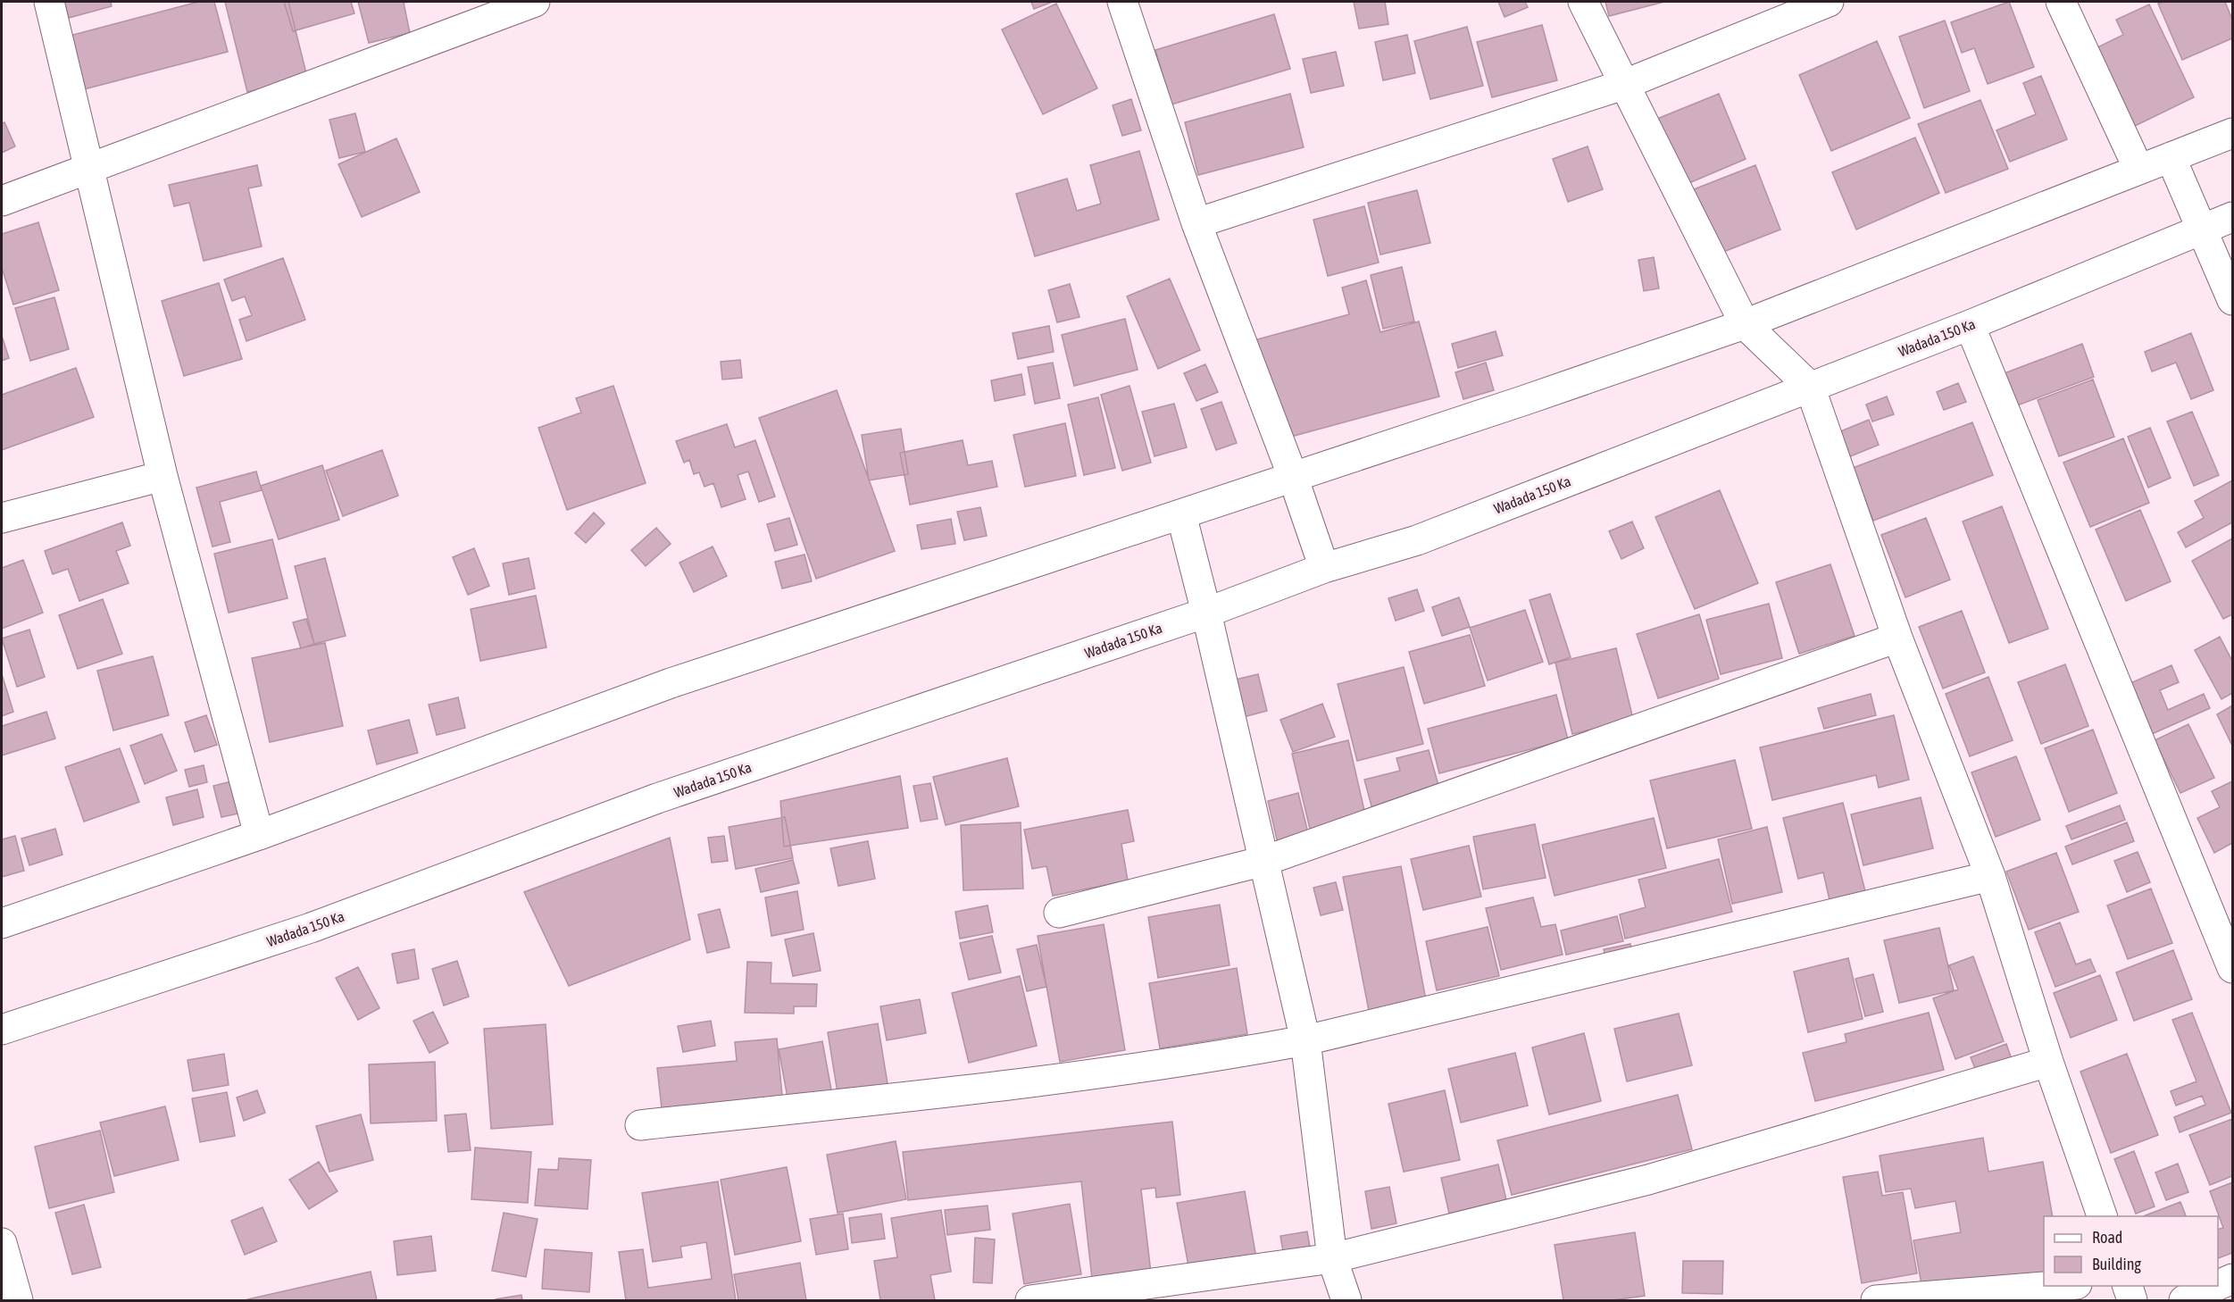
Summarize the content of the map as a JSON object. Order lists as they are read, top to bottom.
{
  "streets": {
    "street": ["Wadada 150 Ka"]
  },
  "legend": ["Road", "Building"]
}
